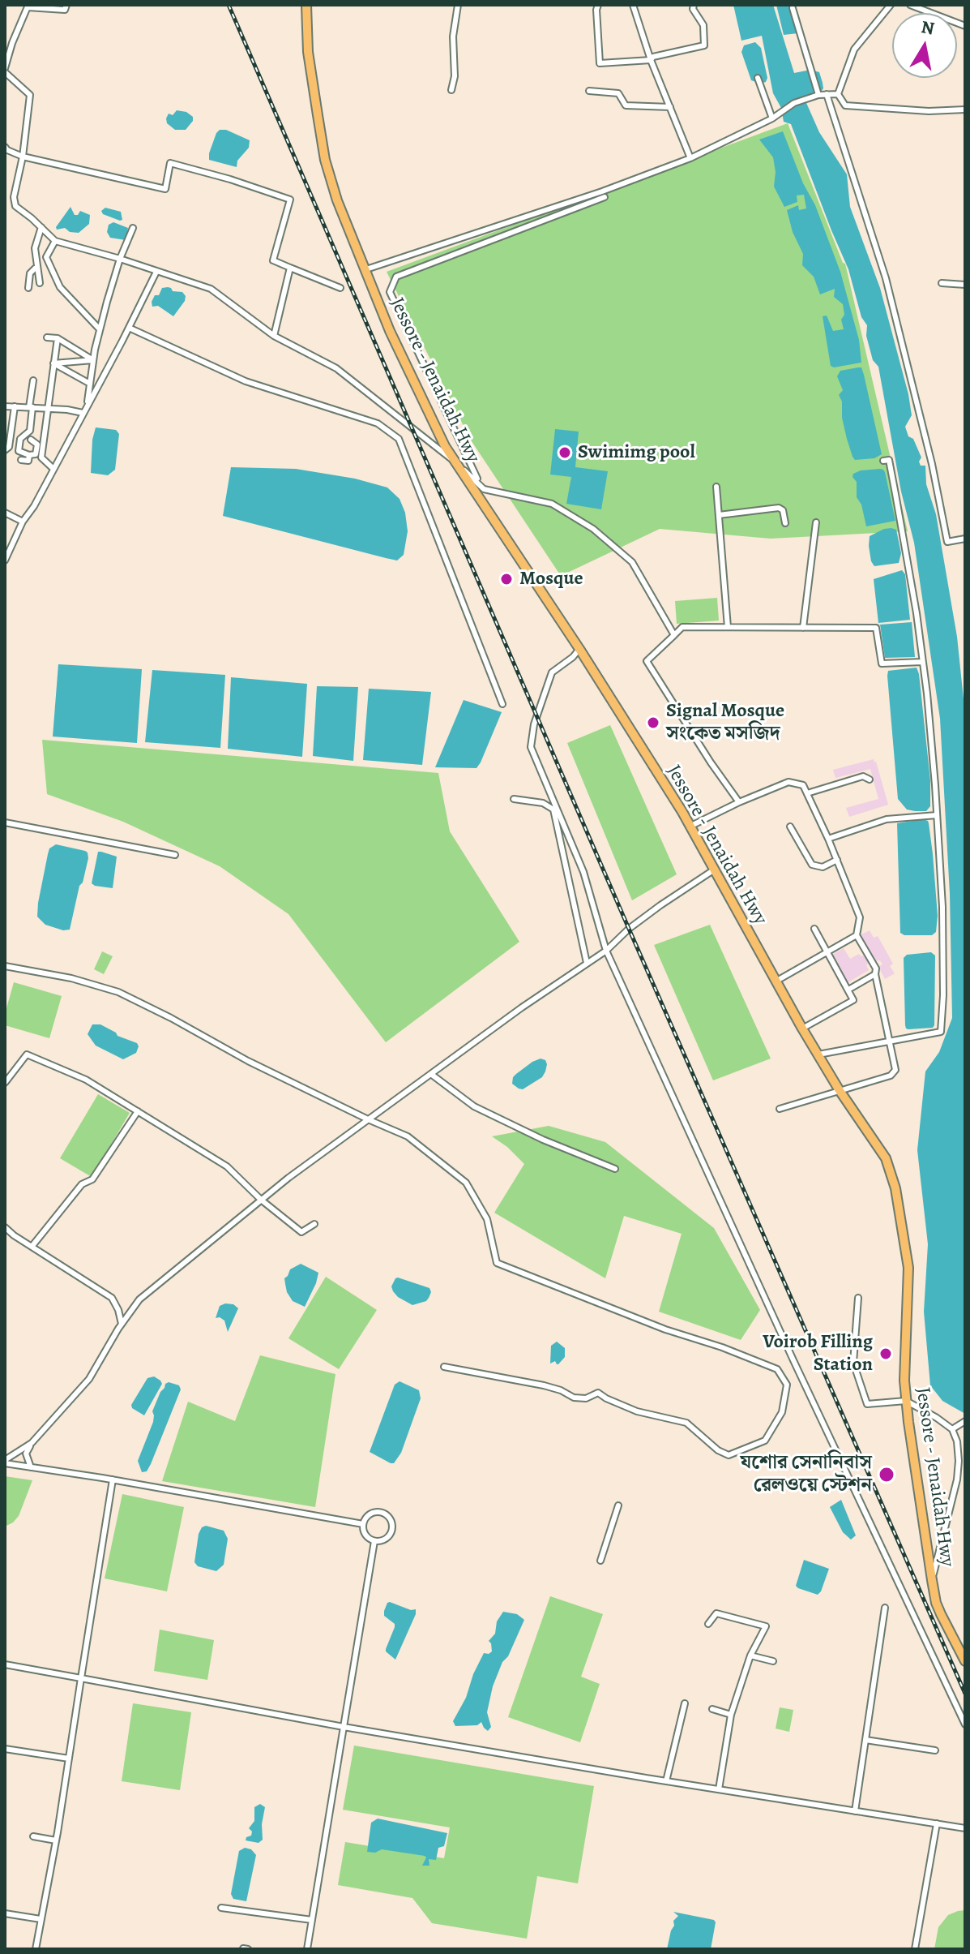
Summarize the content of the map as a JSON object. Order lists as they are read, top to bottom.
{
  "streets": {
    "highway": ["Jessore - Jenaidah Hwy"]
  },
  "places": [
    "Swimimg pool",
    "Mosque",
    "Signal Mosque সংকেত মসজিদ",
    "Voirob Filling Station",
    "যশোর সেনানিবাস রেলওয়ে স্টেশন"
  ],
  "north": "top"
}
